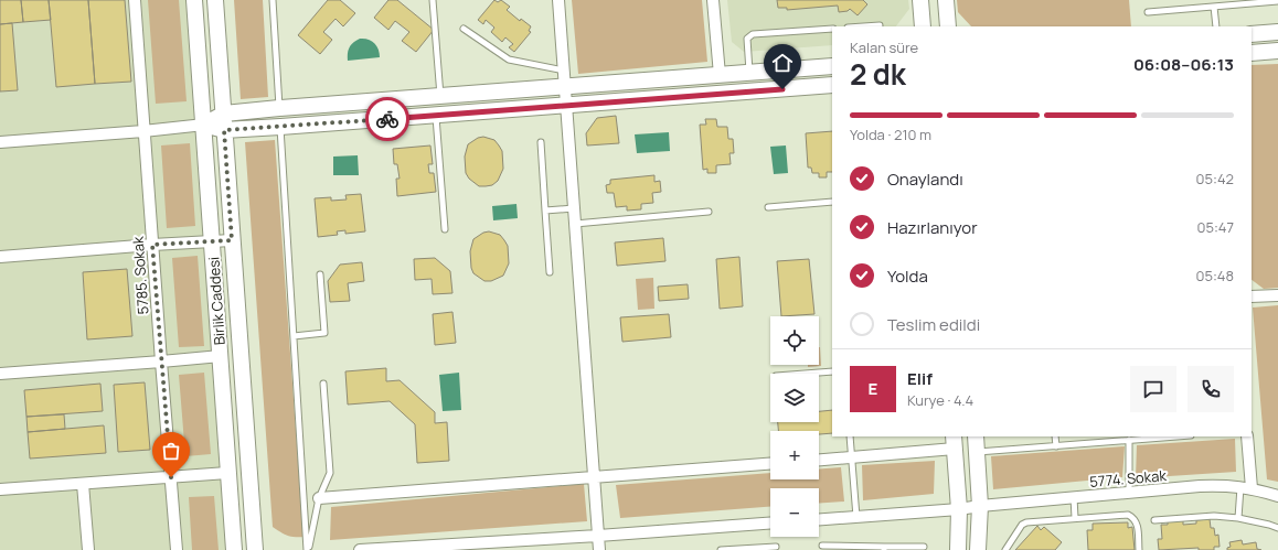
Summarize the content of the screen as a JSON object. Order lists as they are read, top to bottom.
{
  "streets": {
    "street": ["5785. Sokak", "Birlik Caddesi", "5774. Sokak"]
  },
  "page": {
    "heading": ["2 dk", "Kalan süre", "06:08–06:13"],
    "panel": ["Elif", "Kurye · 4.4"],
    "bar": "Yolda · 210 m",
    "list": [
      ["Onaylandı", "05:42"],
      ["Hazırlanıyor", "05:47"],
      ["Yolda", "05:48"],
      "Teslim edildi"
    ],
    "map_buttons": ["+", "−"],
    "round": "E"
  }
}
